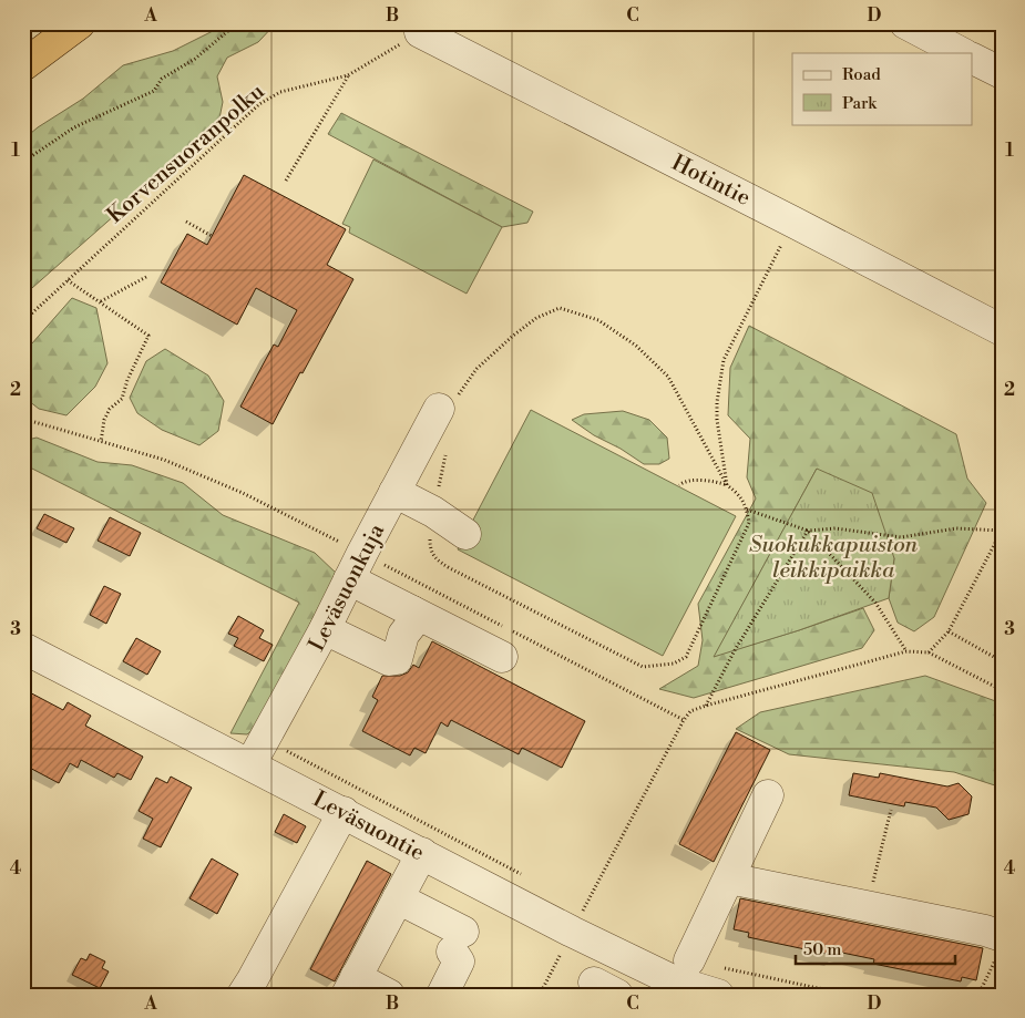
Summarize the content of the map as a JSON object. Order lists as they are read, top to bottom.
{
  "streets": {
    "street": ["Hotintie", "Leväsuonkuja", "Leväsuontie"],
    "path": ["Korvensuoranpolku"]
  },
  "crossings": [
    ["Korvensuoranpolku", "Hotintie"],
    ["Leväsuonkuja", "Leväsuontie"]
  ],
  "parks": ["Suokukkapuiston leikkipaikka"],
  "legend": ["Road", "Park"],
  "scale_bar": "50 m",
  "grid": {
    "columns": [
      "A",
      "B",
      "C",
      "D"
    ],
    "rows": [
      "1",
      "2",
      "3",
      "4"
    ]
  }
}
